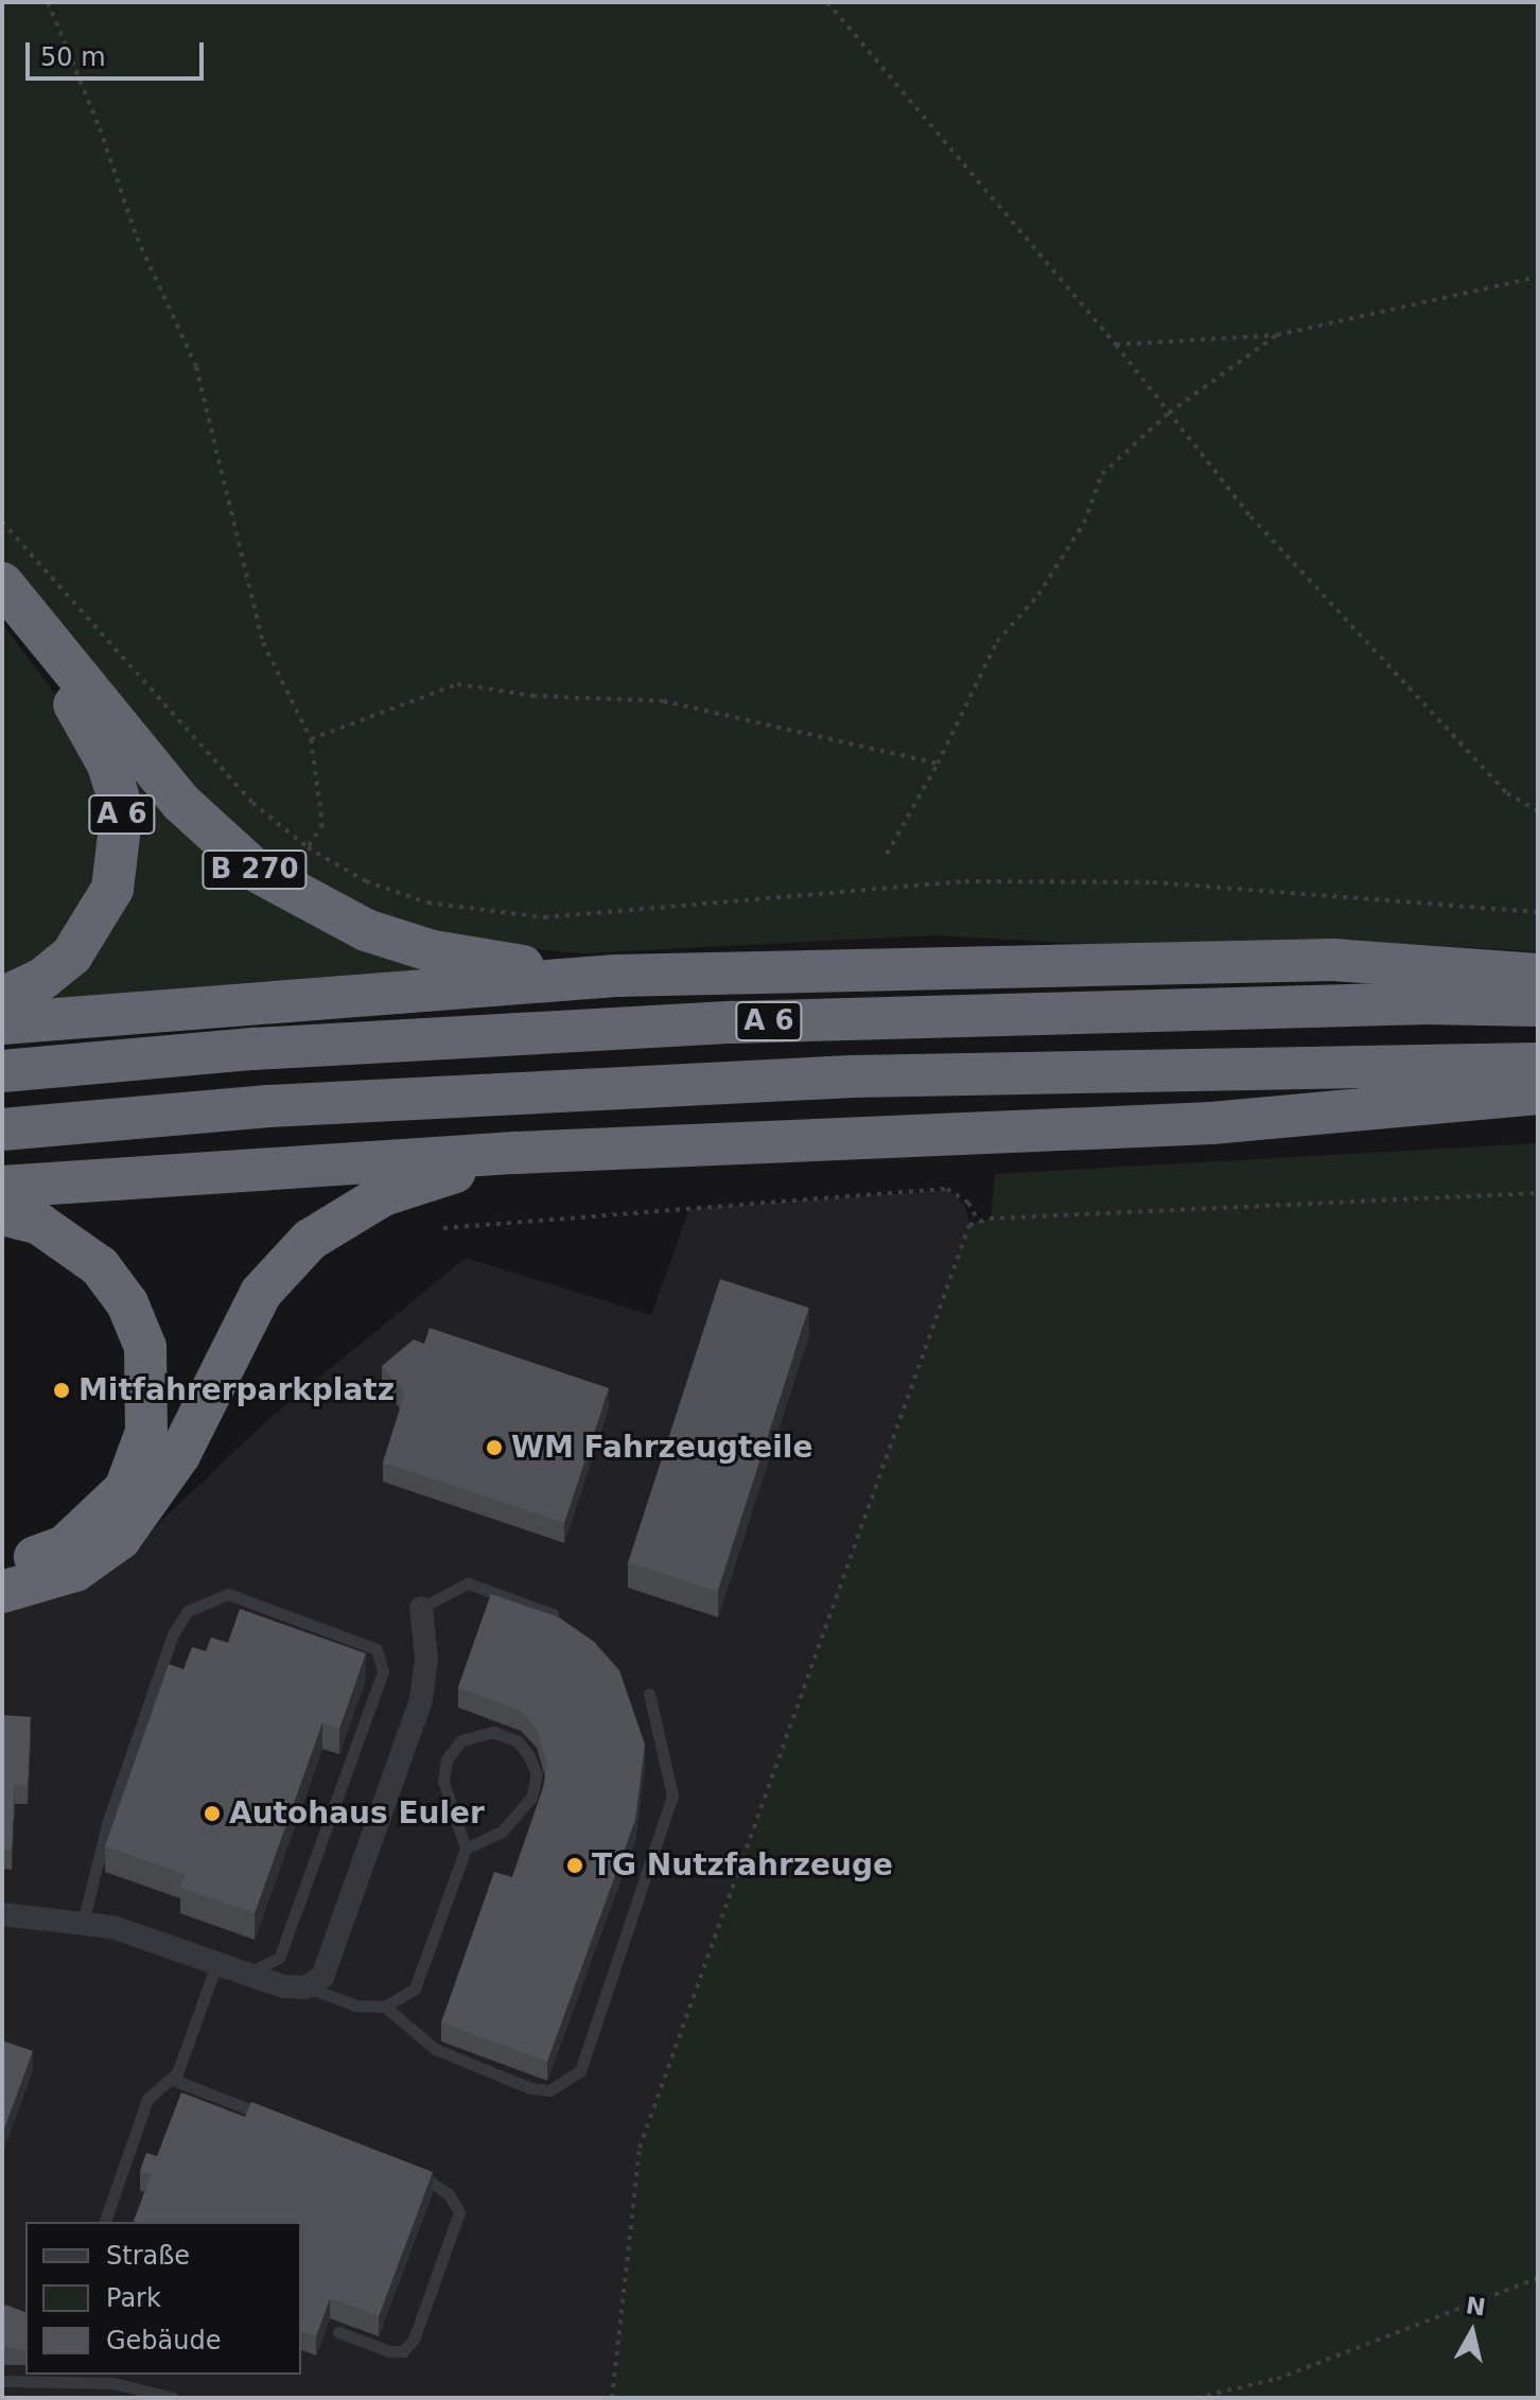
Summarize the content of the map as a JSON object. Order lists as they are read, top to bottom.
{
  "streets": {
    "highway": ["A 6", "B 270"]
  },
  "places": [
    "Mitfahrerparkplatz",
    "WM Fahrzeugteile",
    "Autohaus Euler",
    "TG Nutzfahrzeuge"
  ],
  "legend": ["Straße", "Park", "Gebäude"],
  "scale_bar": "50 m",
  "north": "top"
}
